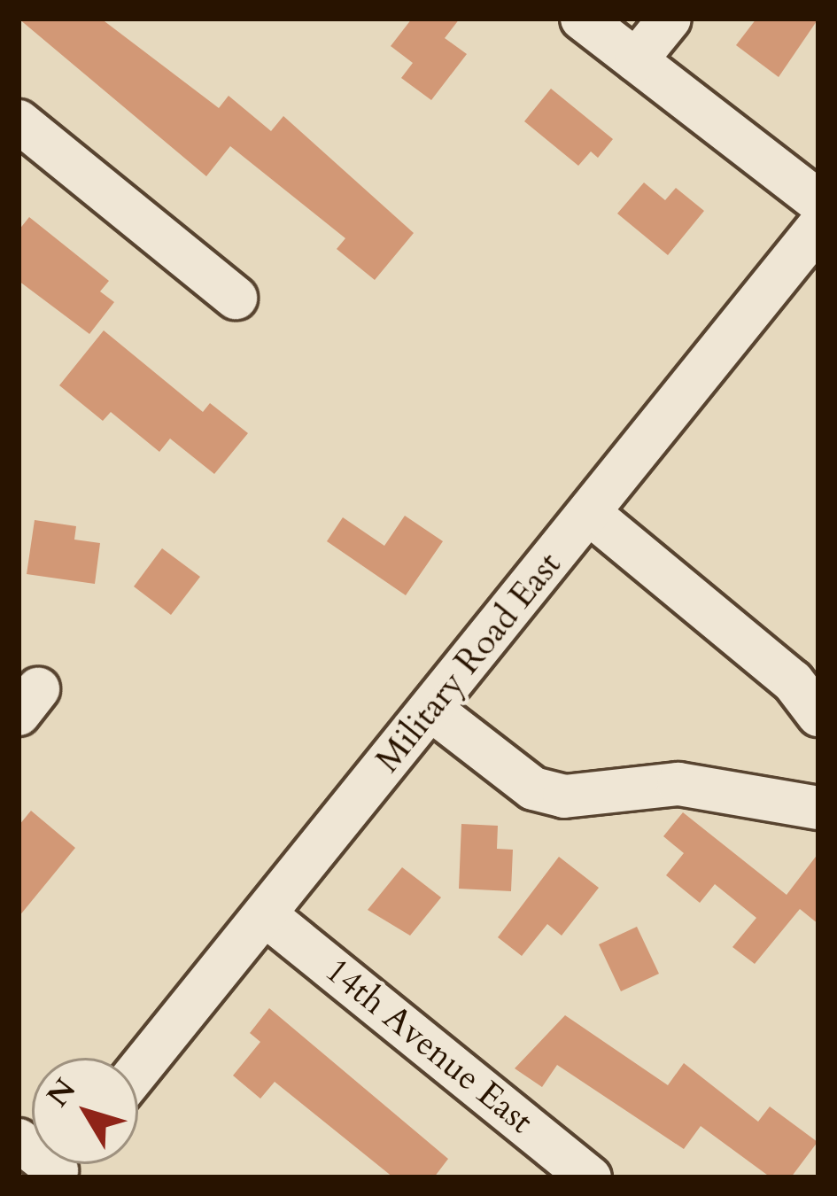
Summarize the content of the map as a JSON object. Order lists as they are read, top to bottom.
{
  "streets": {
    "street": ["Military Road East", "14th Avenue East"]
  },
  "crossings": [
    ["Military Road East", "14th Avenue East"]
  ],
  "north": "top left"
}
